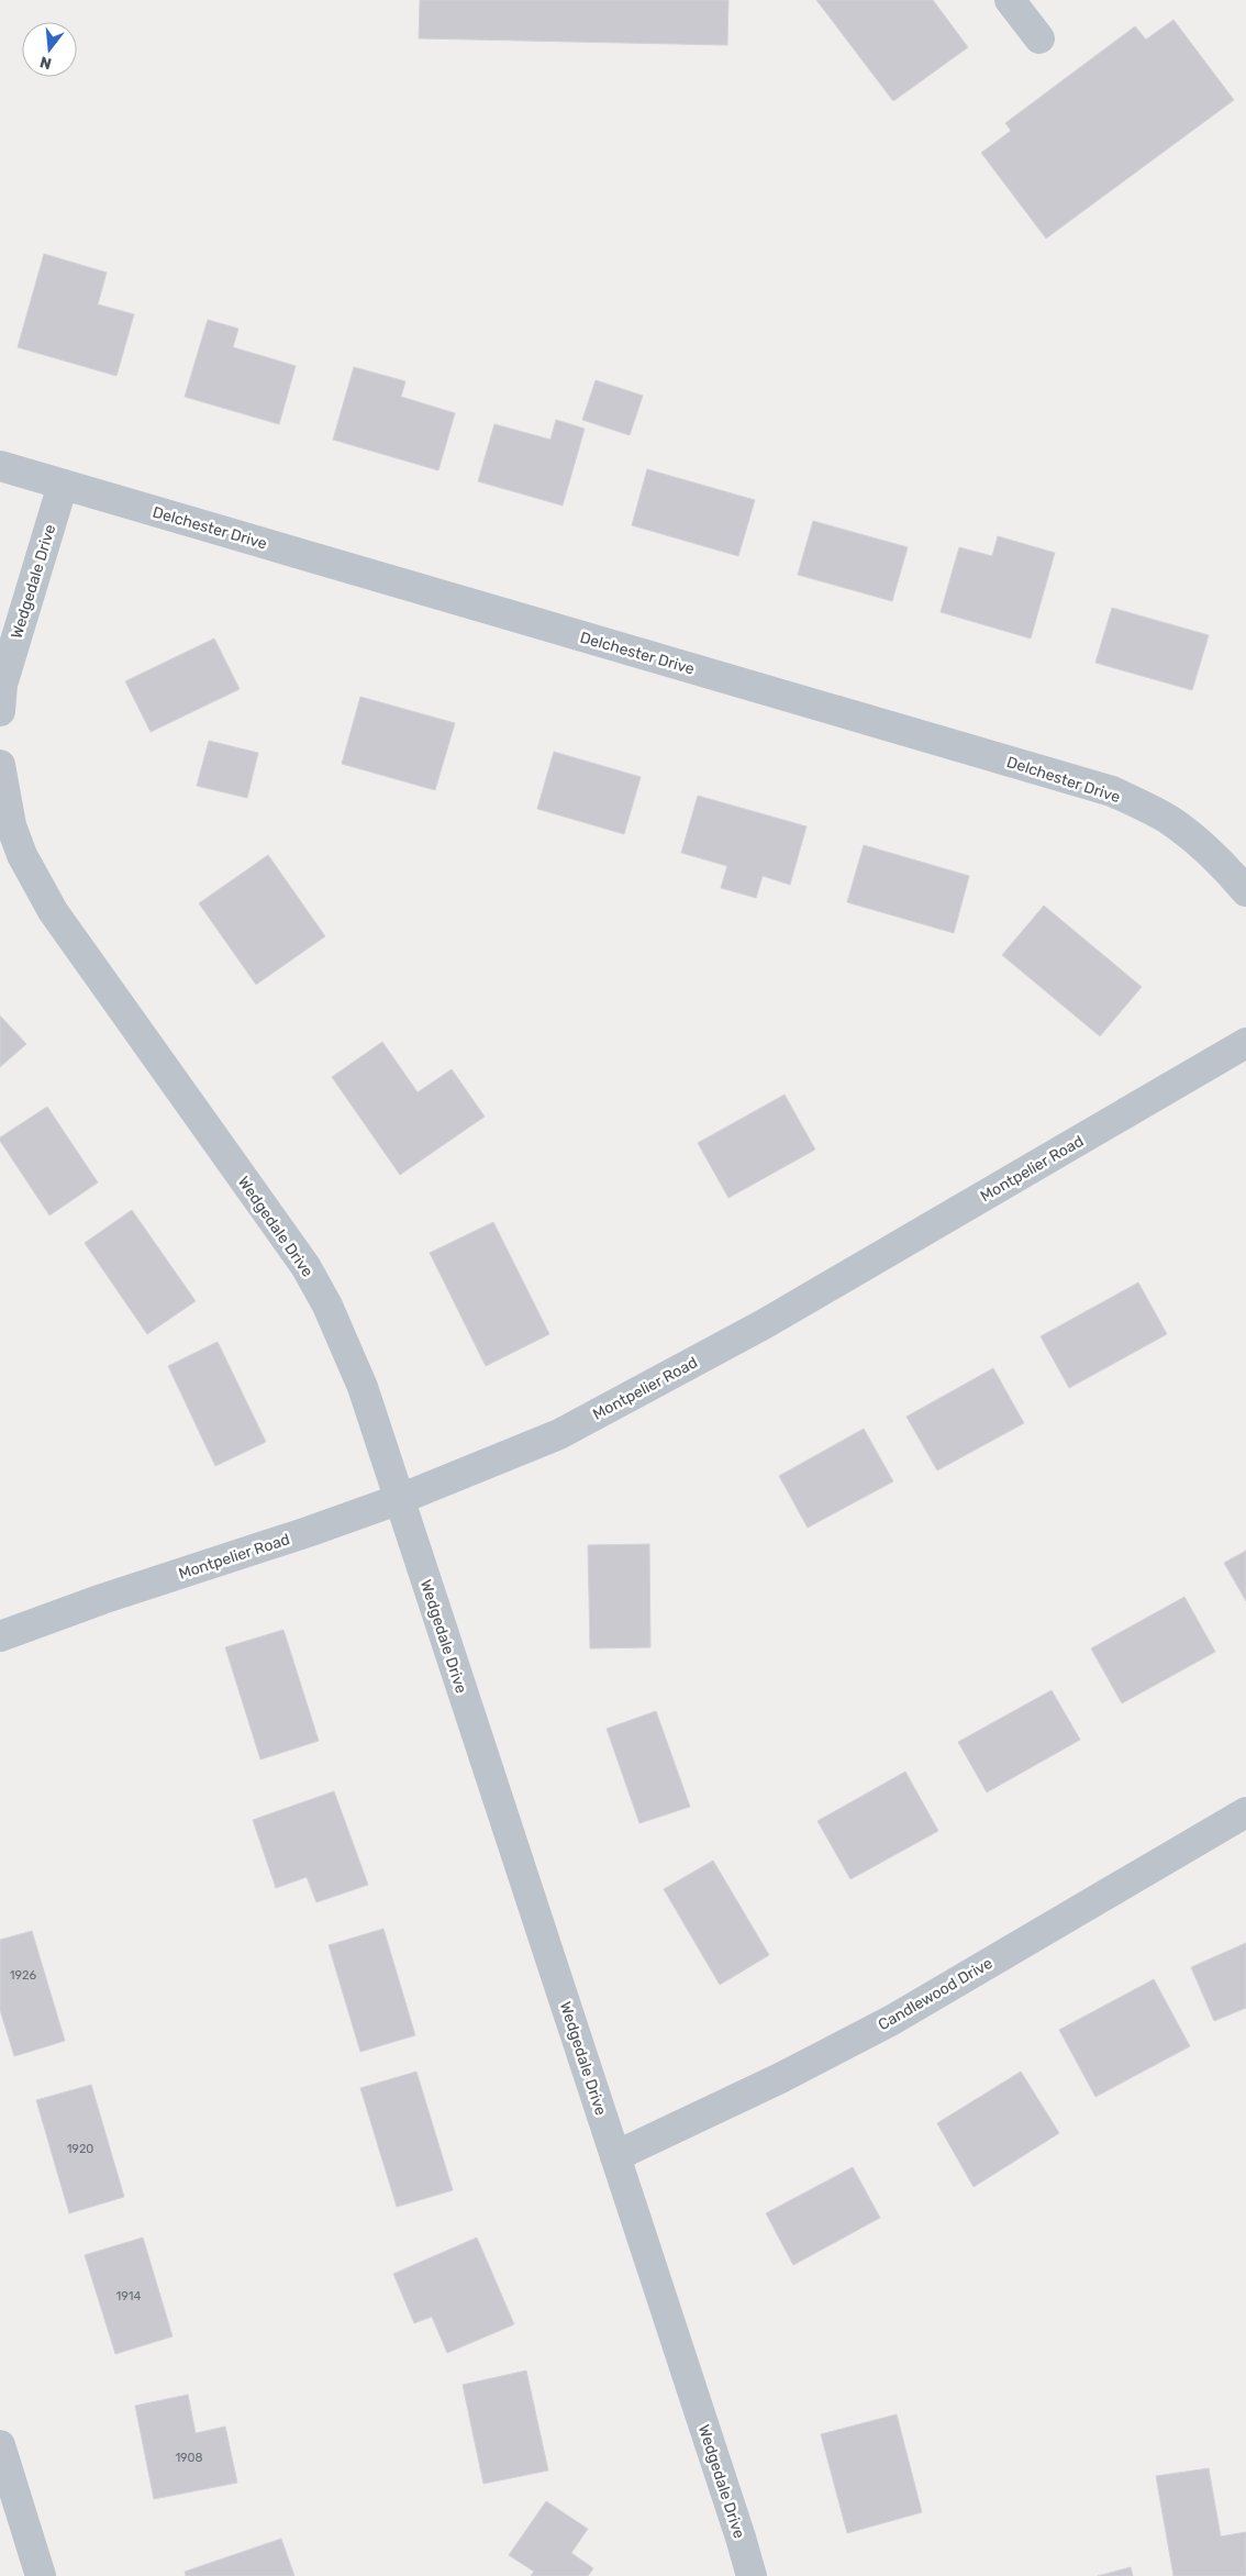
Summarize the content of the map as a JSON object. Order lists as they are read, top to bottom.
{
  "streets": {
    "street": [
      "Delchester Drive",
      "Wedgedale Drive",
      "Montpelier Road",
      "Candlewood Drive"
    ]
  },
  "crossings": [
    ["Delchester Drive", "Wedgedale Drive"],
    ["Wedgedale Drive", "Montpelier Road"],
    ["Wedgedale Drive", "Candlewood Drive"]
  ],
  "house_numbers": [
    "1926",
    "1920",
    "1914",
    "1908"
  ],
  "north": "bottom"
}
